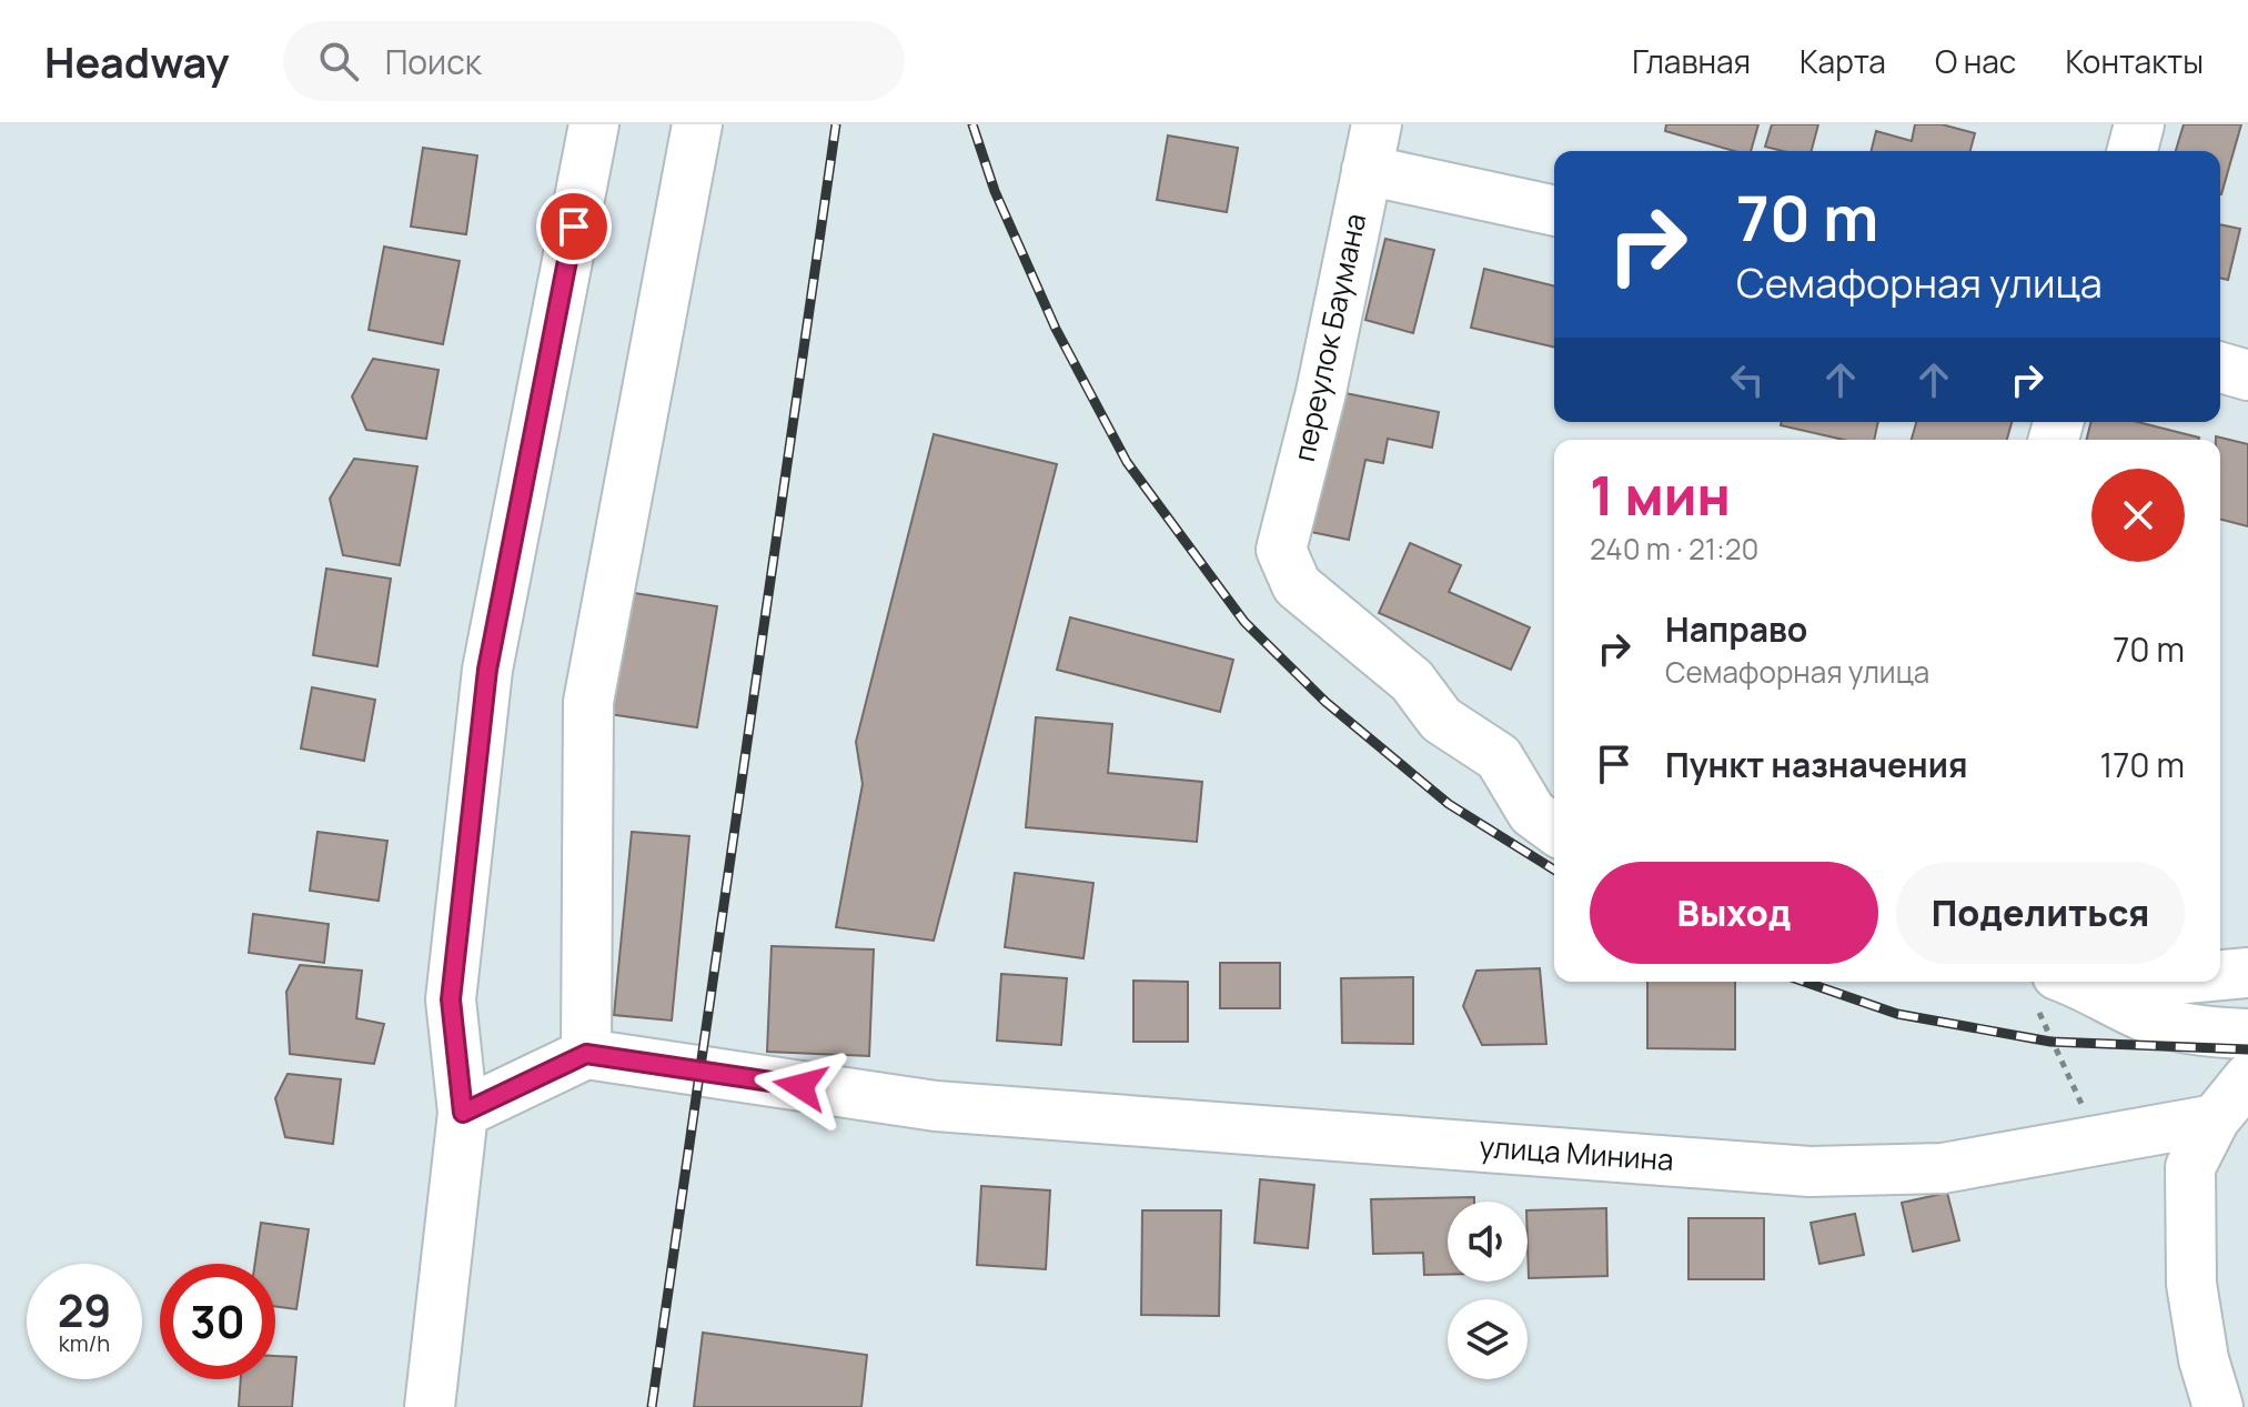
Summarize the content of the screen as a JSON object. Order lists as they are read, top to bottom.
{
  "streets": {
    "street": ["переулок Баумана", "улица Минина"]
  },
  "page": {
    "header": "Headway",
    "search": "Поиск",
    "nav": [
      "Главная",
      "Карта",
      "О нас",
      "Контакты"
    ],
    "turn": ["70 m", "Семафорная улица"],
    "heading": ["1 мин", "240 m · 21:20"],
    "list": [
      {
        "name": "Направо",
        "note": "Семафорная улица",
        "value": "70 m"
      },
      {
        "name": "Пункт назначения",
        "value": "170 m"
      }
    ],
    "buttons": ["Выход", "Поделиться"],
    "speed": "29 km/h",
    "limit": "30"
  }
}
